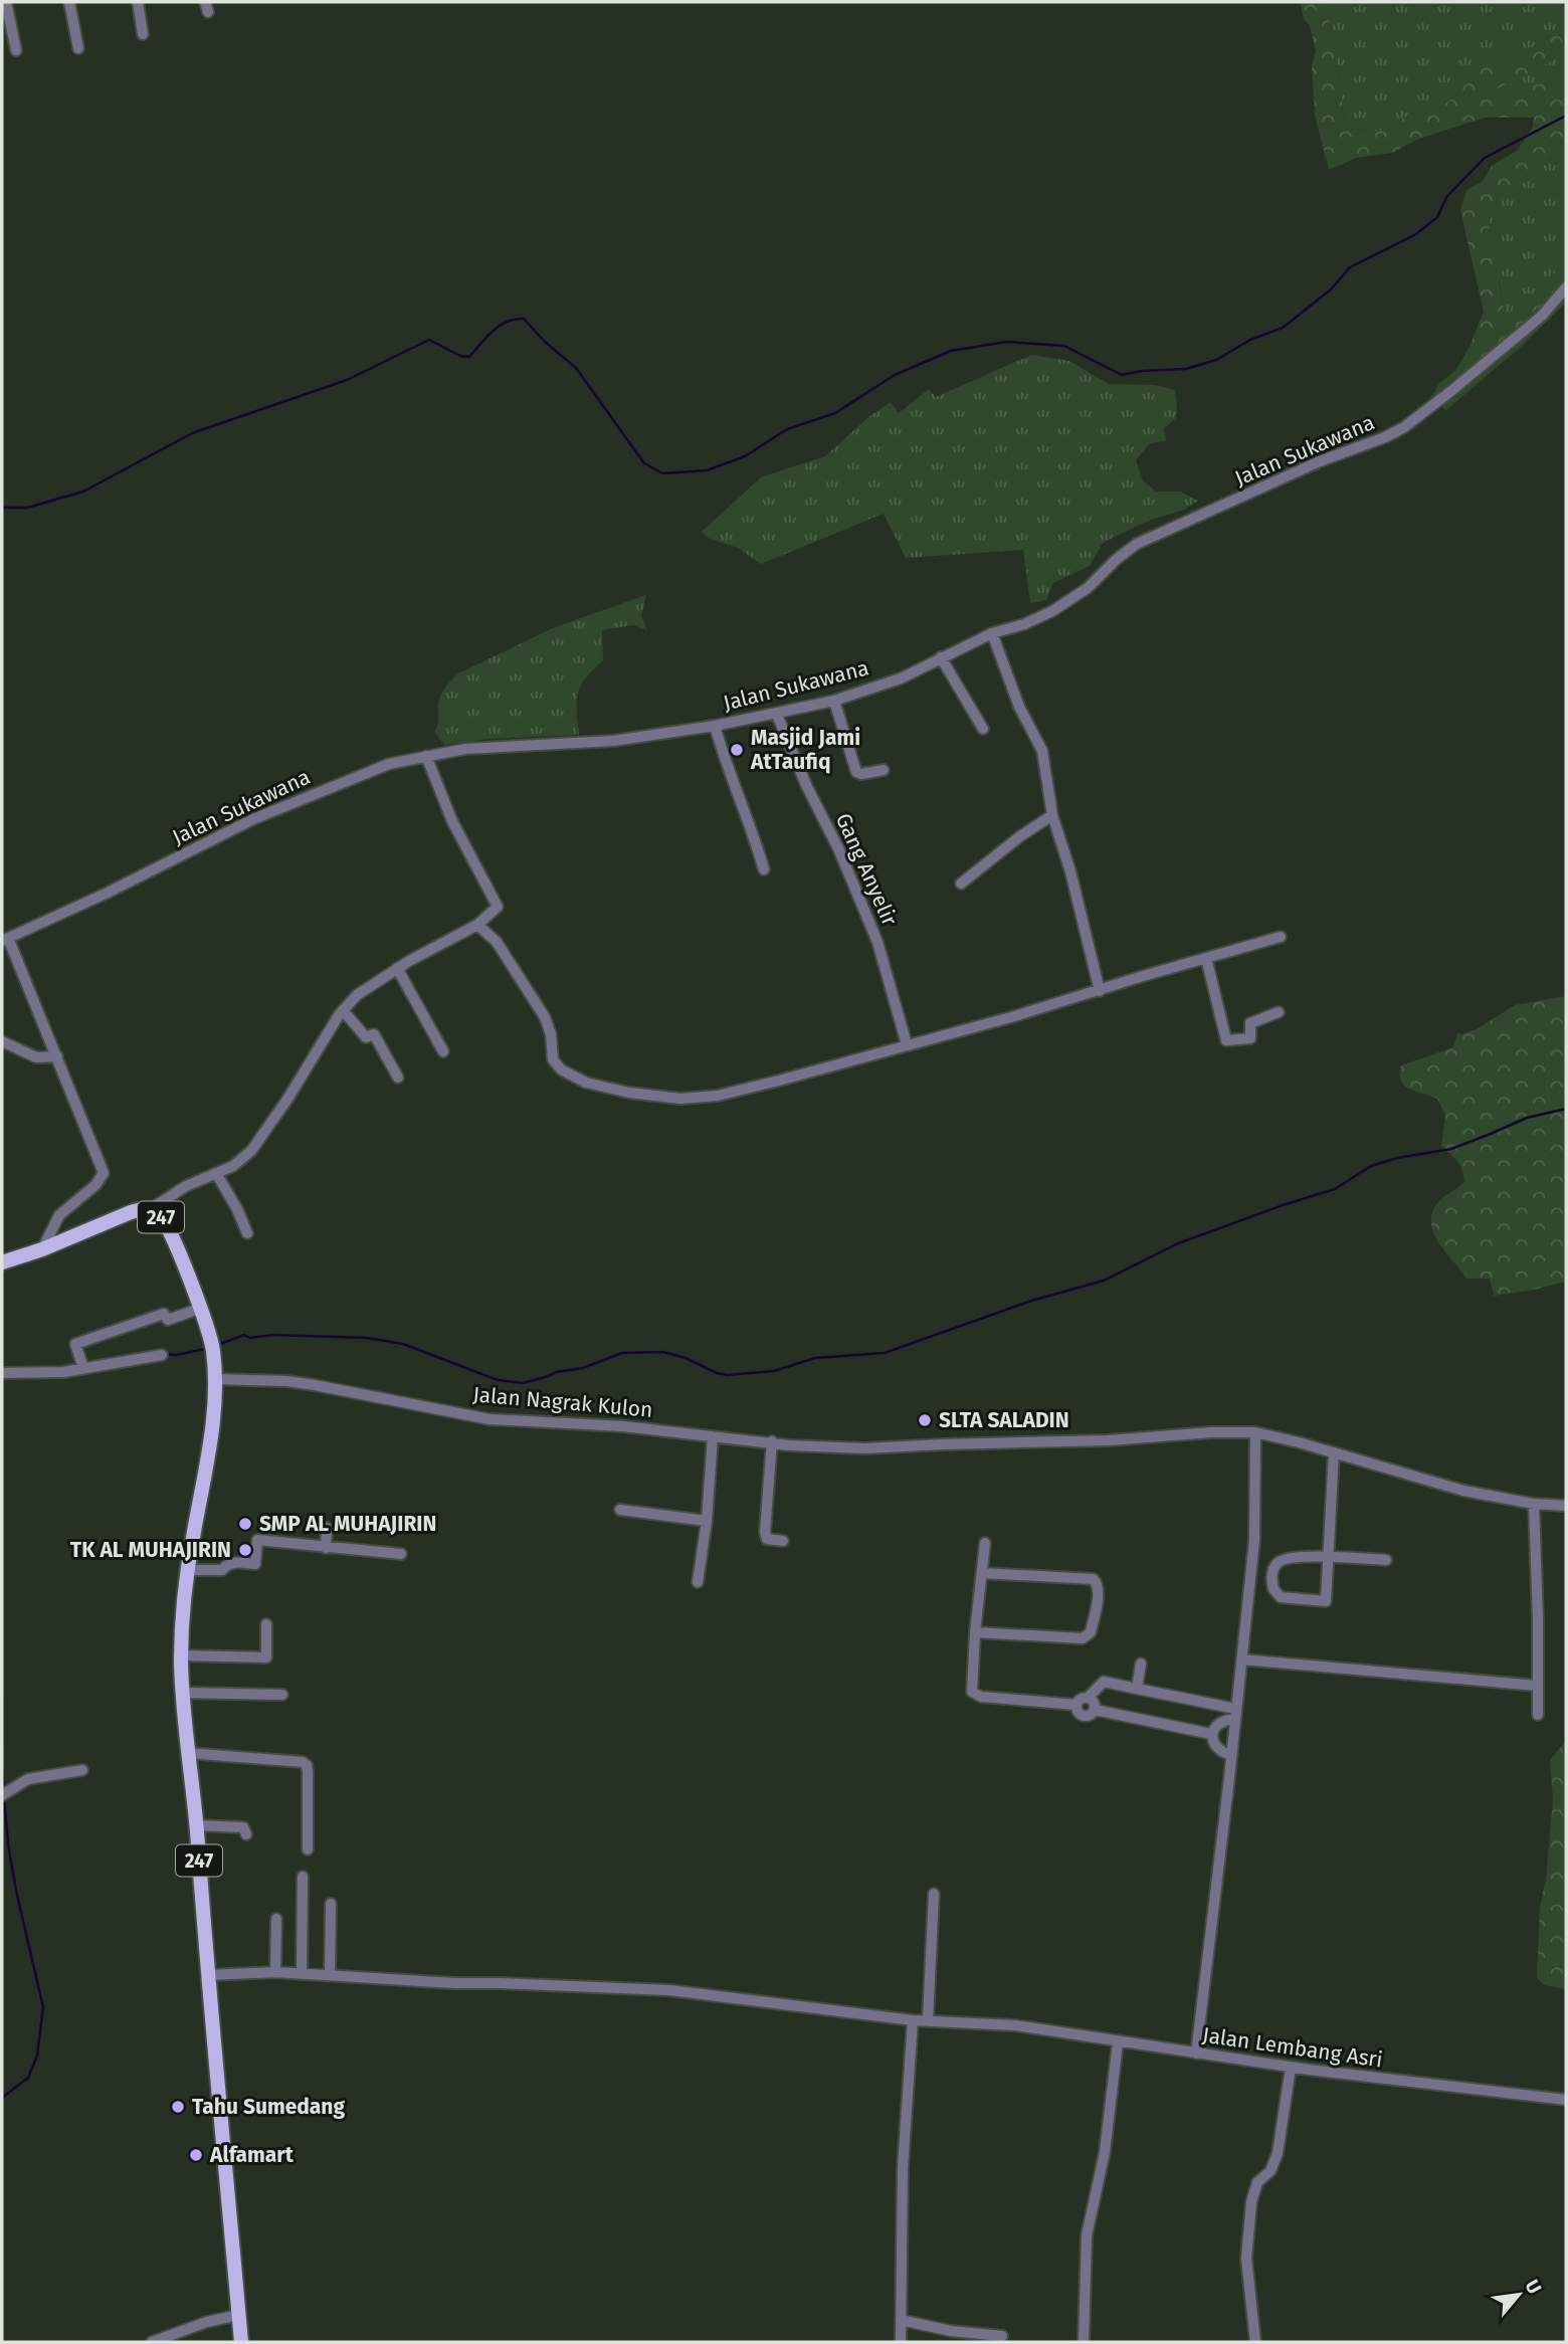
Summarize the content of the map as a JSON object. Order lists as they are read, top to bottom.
{
  "streets": {
    "main road": ["247"],
    "street": [
      "Jalan Sukawana",
      "Gang Anyelir",
      "Jalan Nagrak Kulon",
      "Jalan Lembang Asri"
    ]
  },
  "crossings": [
    ["Jalan Sukawana", "Gang Anyelir"],
    ["247", "Jalan Nagrak Kulon"],
    ["247", "Jalan Lembang Asri"]
  ],
  "places": [
    "Masjid Jami AtTaufiq",
    "SLTA SALADIN",
    "SMP AL MUHAJIRIN",
    "TK AL MUHAJIRIN",
    "Tahu Sumedang",
    "Alfamart"
  ],
  "north": "top right"
}
